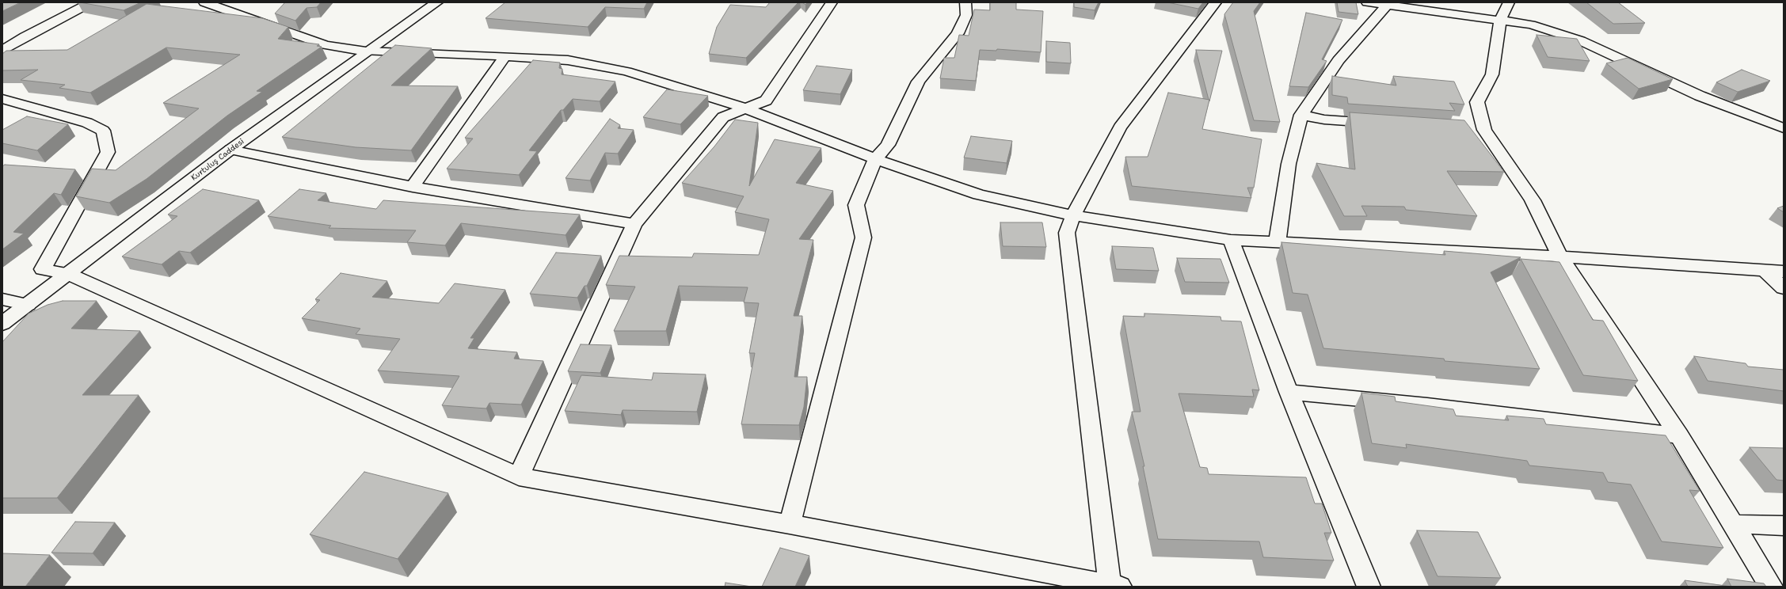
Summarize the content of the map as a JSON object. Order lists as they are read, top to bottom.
{
  "streets": {
    "street": ["Kurtuluş Caddesi"]
  }
}
